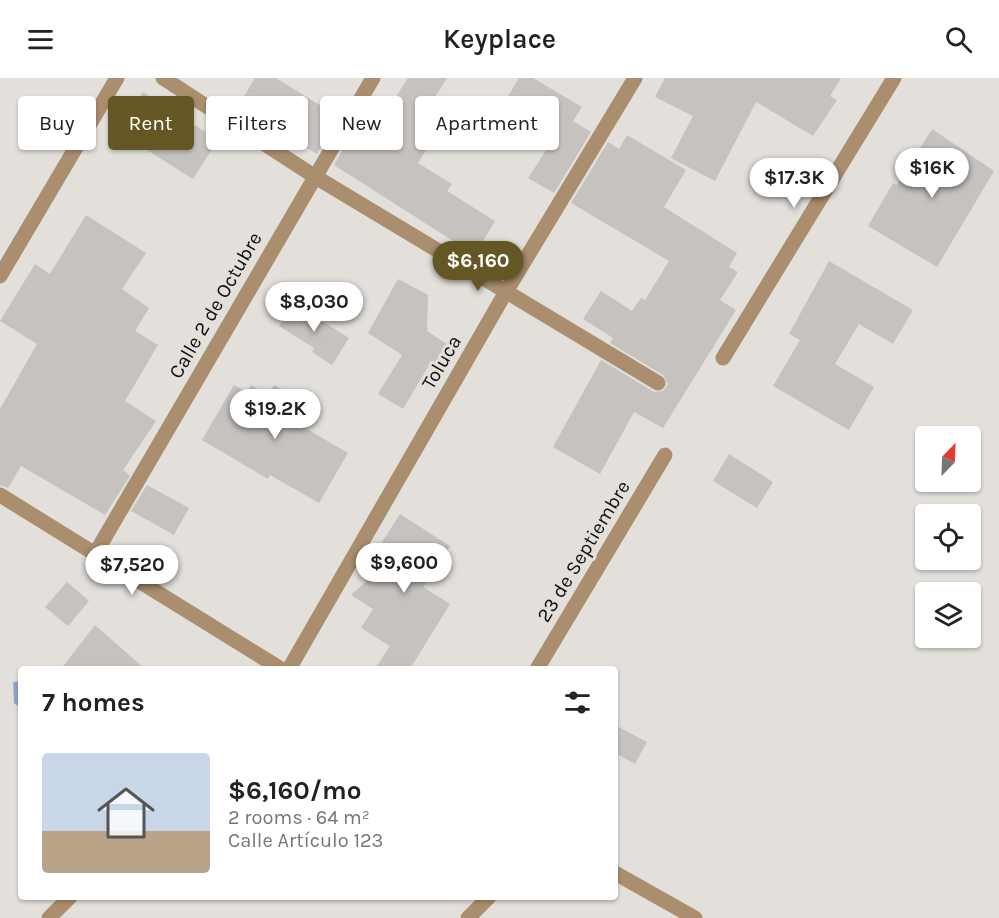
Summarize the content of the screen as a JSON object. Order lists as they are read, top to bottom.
{
  "streets": {
    "street": ["Calle 2 de Octubre", "Toluca", "23 de Septiembre"]
  },
  "north": "top right",
  "page": {
    "header": "Keyplace",
    "chip": [
      "Buy",
      "Rent",
      "Filters",
      "New",
      "Apartment"
    ],
    "price": [
      "$16K",
      "$17.3K",
      "$6,160",
      "$8,030",
      "$19.2K",
      "$9,600",
      "$7,520"
    ],
    "heading": "7 homes",
    "list": [
      {
        "name": "$6,160/mo",
        "note": "2 rooms · 64 m² · Calle Artículo 123"
      }
    ]
  }
}
